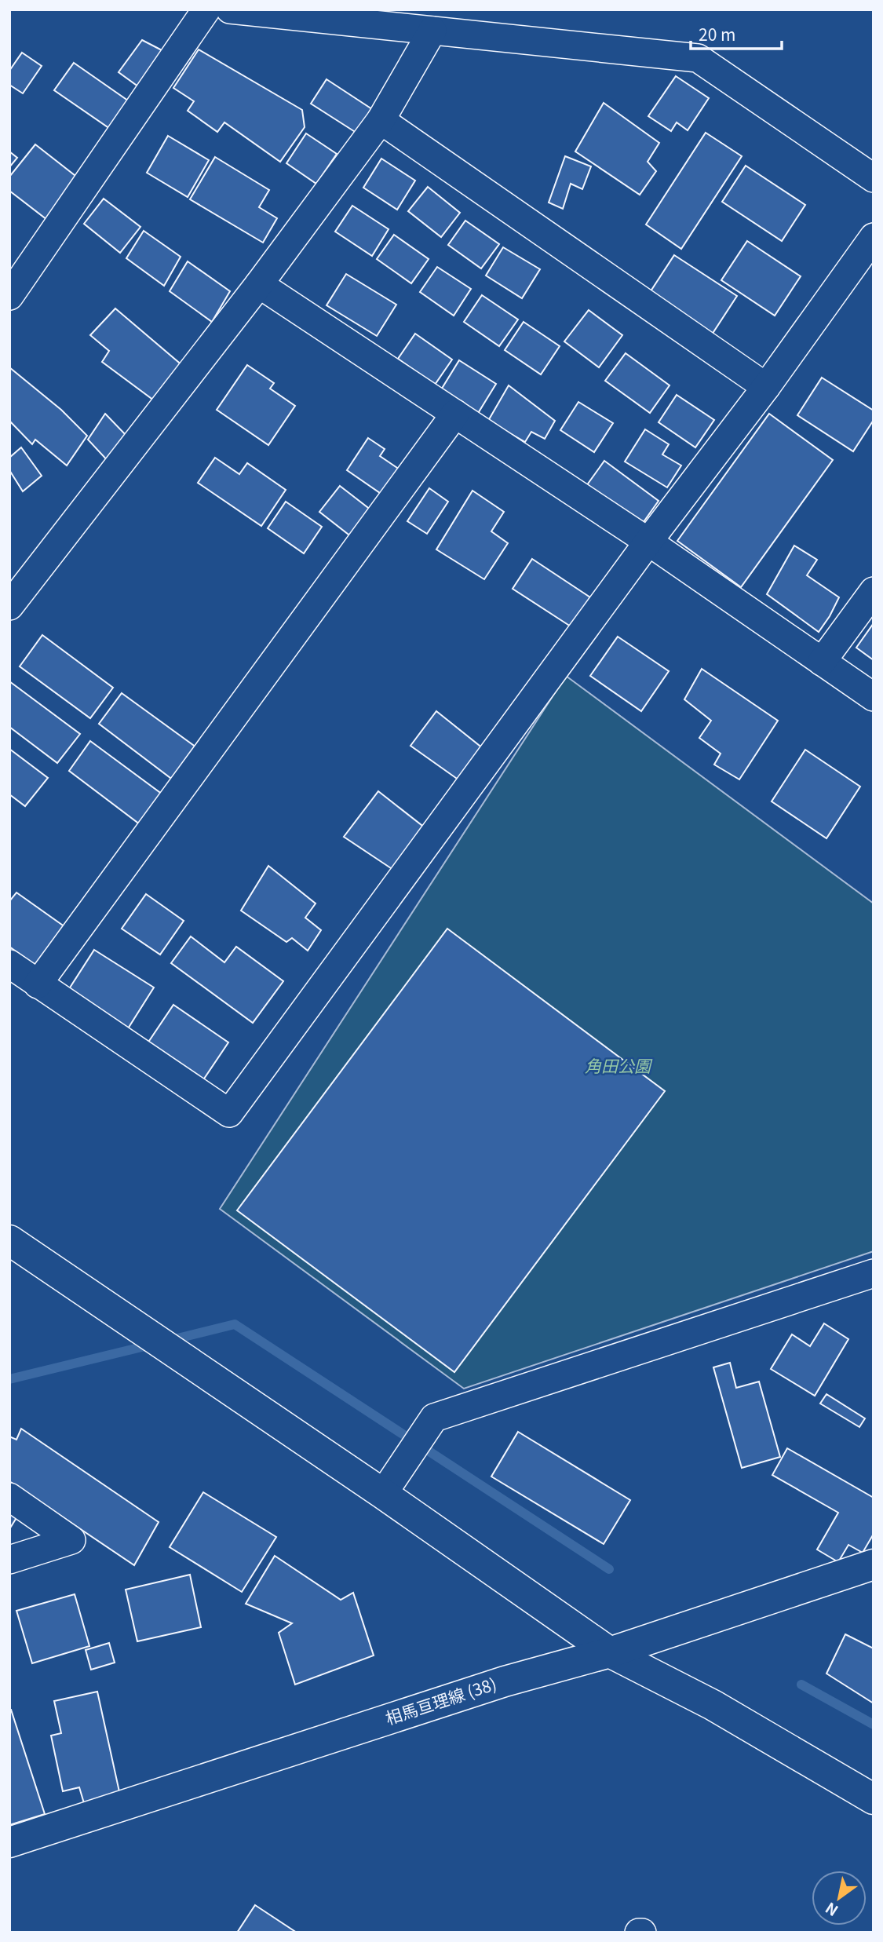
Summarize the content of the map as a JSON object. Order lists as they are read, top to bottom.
{
  "streets": {
    "street": ["相馬亘理線 (38)"]
  },
  "parks": ["角田公園"],
  "scale_bar": "20 m",
  "north": "bottom left"
}
